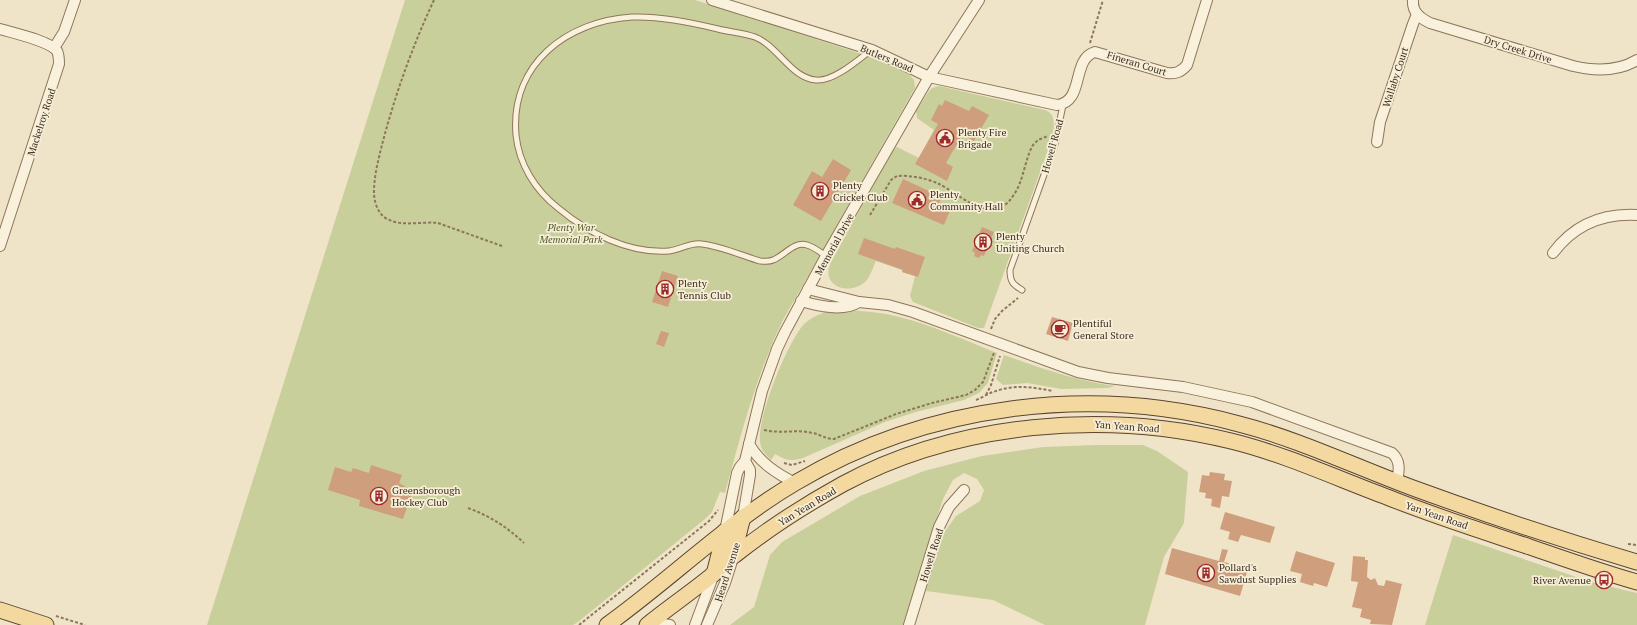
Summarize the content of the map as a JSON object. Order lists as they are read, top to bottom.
{
  "streets": {
    "main road": ["Memorial Drive", "Yan Yean Road", "Heard Avenue"],
    "street": [
      "Dry Creek Drive",
      "Butlers Road",
      "Fineran Court",
      "Wallaby Court",
      "Mackelroy Road",
      "Howell Road"
    ]
  },
  "crossings": [
    ["Dry Creek Drive", "Wallaby Court"],
    ["Butlers Road", "Howell Road"],
    ["Butlers Road", "Memorial Drive"],
    ["Fineran Court", "Howell Road"],
    ["Memorial Drive", "Yan Yean Road"],
    ["Memorial Drive", "Heard Avenue"],
    ["Yan Yean Road", "Heard Avenue"]
  ],
  "parks": ["Plenty War Memorial Park"],
  "places": {
    "public building": ["Plenty Fire Brigade", "Plenty Community Hall"],
    "building": [
      "Plenty Cricket Club",
      "Plenty Uniting Church",
      "Plenty Tennis Club",
      "Greensborough Hockey Club",
      "Pollard's Sawdust Supplies"
    ],
    "cafe": ["Plentiful General Store"],
    "bus stop": ["River Avenue"]
  }
}
